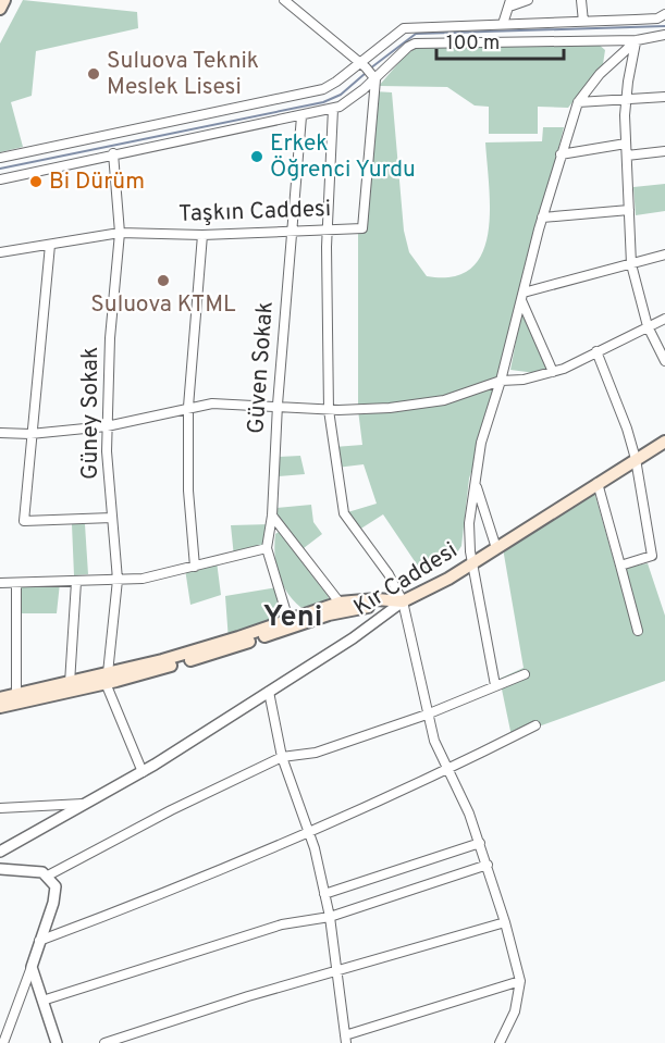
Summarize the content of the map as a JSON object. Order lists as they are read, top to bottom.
{
  "streets": {
    "main road": ["Kır Caddesi"],
    "street": ["Taşkın Caddesi", "Güven Sokak", "Güney Sokak"]
  },
  "crossings": [
    ["Taşkın Caddesi", "Güven Sokak"],
    ["Taşkın Caddesi", "Güney Sokak"]
  ],
  "districts": ["Yeni"],
  "places": [
    "Suluova Teknik Meslek Lisesi",
    "Erkek Öğrenci Yurdu",
    "Bi Dürüm",
    "Suluova KTML"
  ],
  "scale_bar": "100 m"
}
